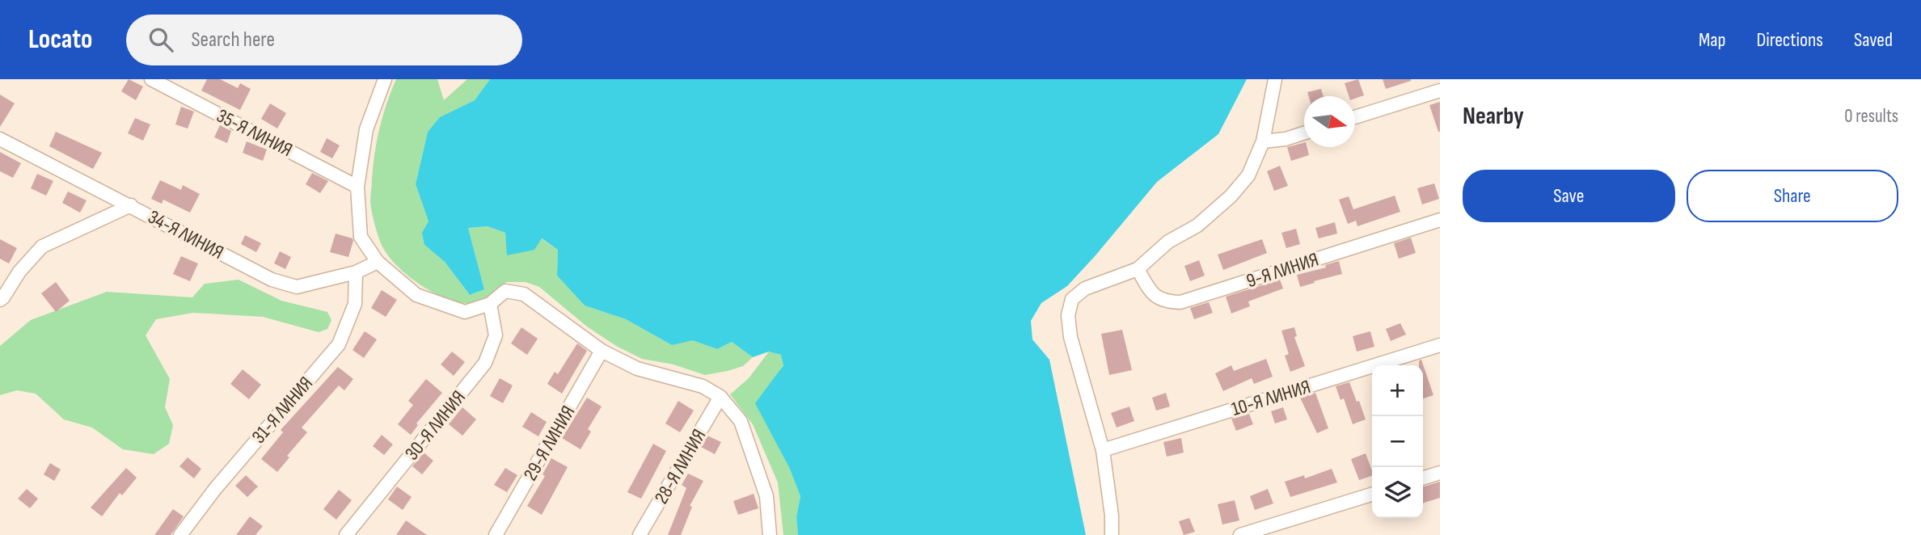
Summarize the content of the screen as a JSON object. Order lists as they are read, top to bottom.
{
  "streets": {
    "street": [
      "35-Я ЛИНИЯ",
      "34-Я ЛИНИЯ",
      "9-Я ЛИНИЯ",
      "10-Я ЛИНИЯ",
      "31-Я ЛИНИЯ",
      "30-Я ЛИНИЯ",
      "29-Я ЛИНИЯ",
      "28-Я ЛИНИЯ"
    ]
  },
  "crossings": [
    ["34-Я ЛИНИЯ", "31-Я ЛИНИЯ"]
  ],
  "north": "right",
  "page": {
    "header": "Locato",
    "search": "Search here",
    "nav": ["Map", "Directions", "Saved"],
    "heading": ["Nearby", "0 results"],
    "buttons": ["Save", "Share"],
    "map_buttons": ["+", "−"]
  }
}
